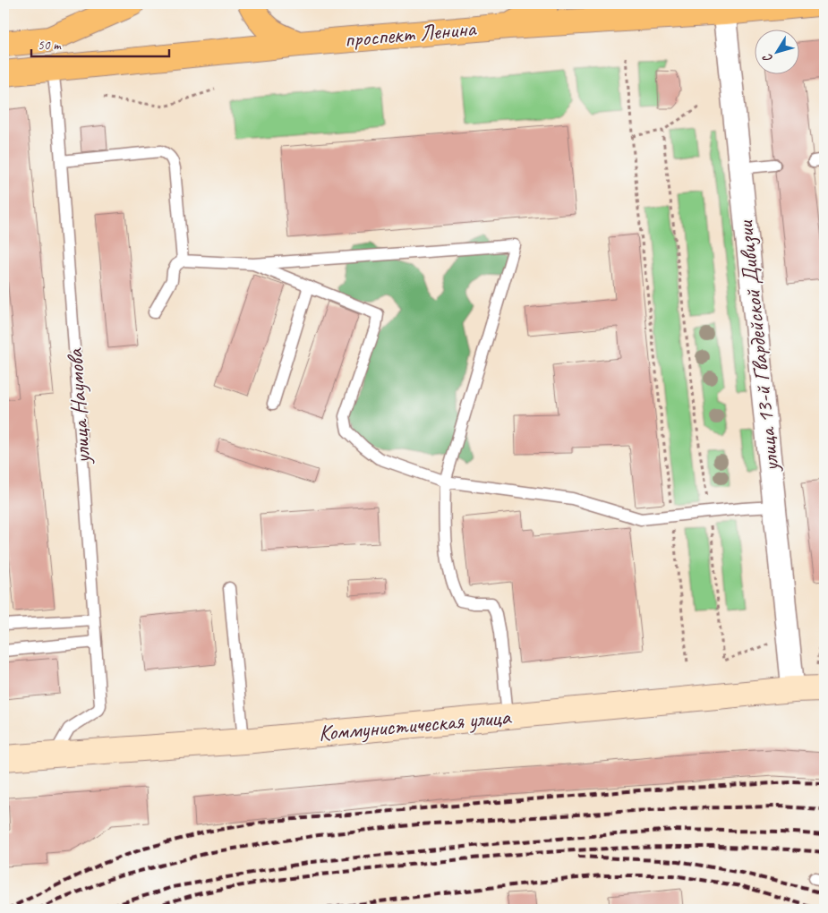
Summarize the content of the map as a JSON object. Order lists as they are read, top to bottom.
{
  "streets": {
    "main road": ["проспект Ленина", "улица Наумова", "Коммунистическая улица"],
    "street": ["улица 13-й Гвардейской Дивизии"]
  },
  "crossings": [
    ["проспект Ленина", "улица 13-й Гвардейской Дивизии"],
    ["проспект Ленина", "улица Наумова"],
    ["улица 13-й Гвардейской Дивизии", "Коммунистическая улица"],
    ["улица Наумова", "Коммунистическая улица"]
  ],
  "scale_bar": "50 m",
  "north": "bottom left"
}
